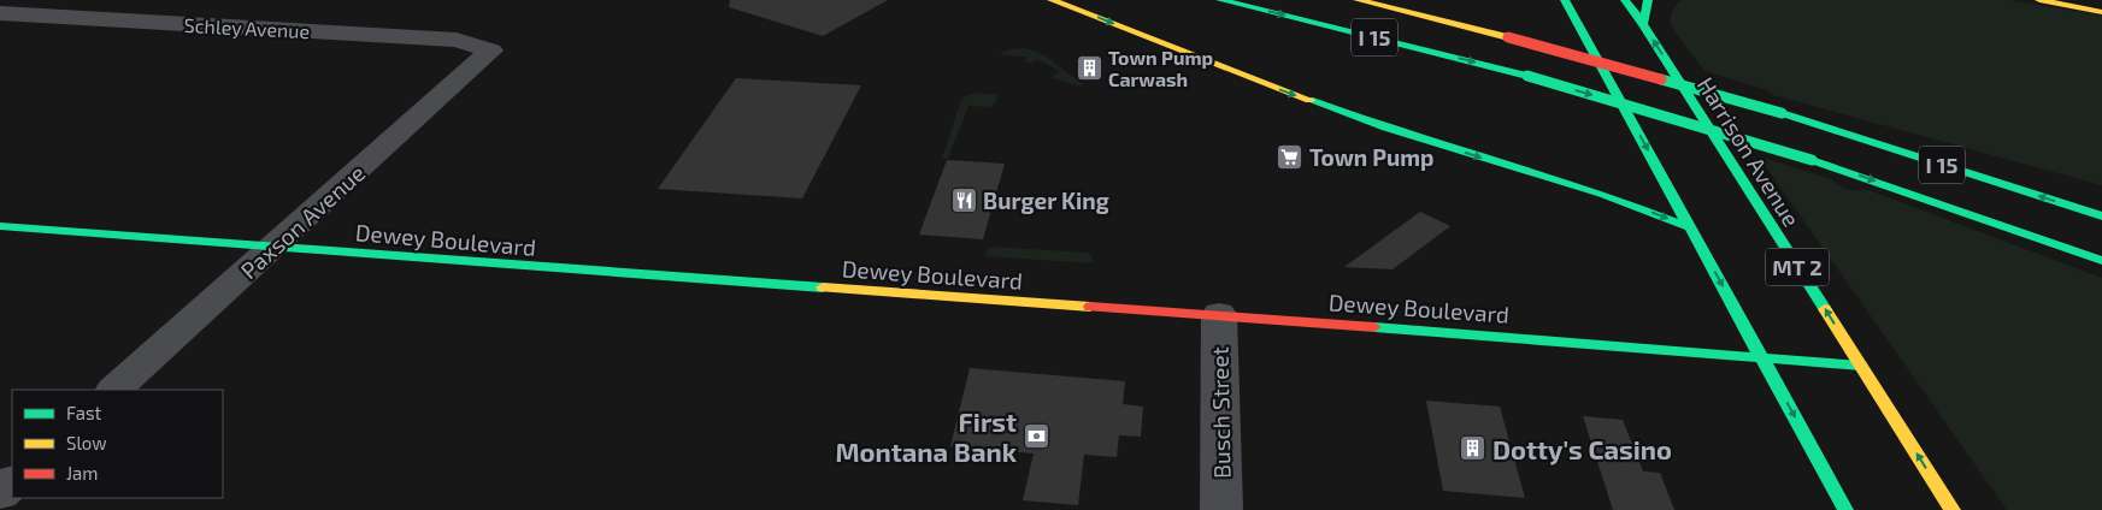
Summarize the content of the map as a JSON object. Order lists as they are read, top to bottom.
{
  "streets": {
    "main road": [
      "I 15",
      "Harrison Avenue",
      "Dewey Boulevard",
      "MT 2"
    ],
    "street": ["Schley Avenue", "Paxson Avenue", "Busch Street"]
  },
  "crossings": [
    ["Schley Avenue", "Paxson Avenue"],
    ["Harrison Avenue", "Dewey Boulevard"],
    ["Paxson Avenue", "Dewey Boulevard"],
    ["Dewey Boulevard", "Busch Street"]
  ],
  "places": {
    "building": ["Town Pump Carwash", "Dotty's Casino"],
    "supermarket": ["Town Pump"],
    "restaurant": ["Burger King"],
    "bank": ["First Montana Bank"]
  },
  "legend": ["Fast", "Slow", "Jam"]
}
